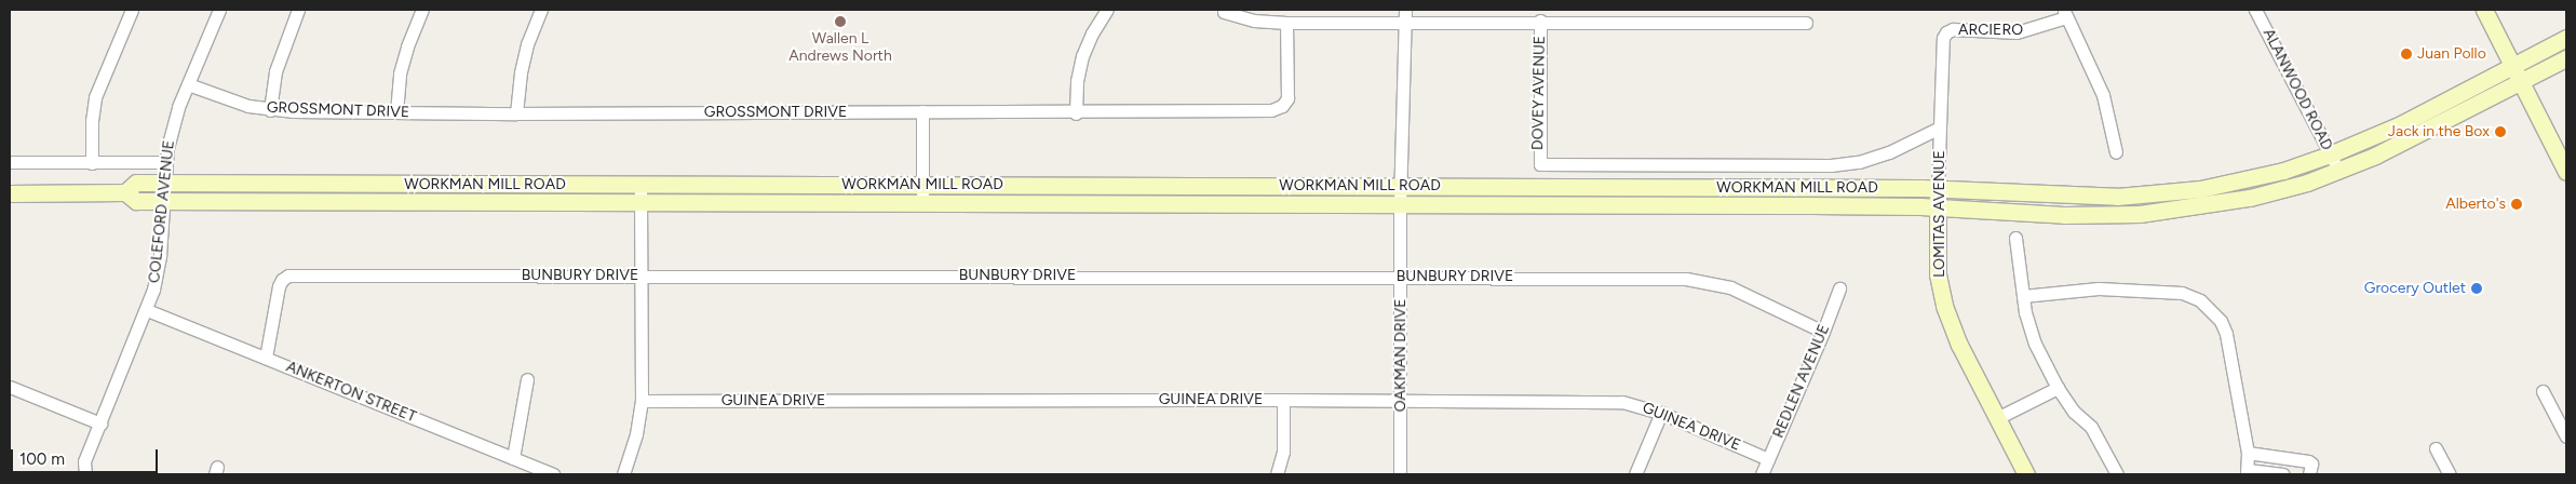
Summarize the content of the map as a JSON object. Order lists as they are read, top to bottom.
{
  "streets": {
    "main road": ["WORKMAN MILL ROAD", "LOMITAS AVENUE"],
    "street": [
      "ARCIERO",
      "ALANWOOD ROAD",
      "DOVEY AVENUE",
      "GROSSMONT DRIVE",
      "COLEFORD AVENUE",
      "BUNBURY DRIVE",
      "OAKMAN DRIVE",
      "REDLEN AVENUE",
      "ANKERTON STREET",
      "GUINEA DRIVE"
    ]
  },
  "crossings": [
    ["ARCIERO", "LOMITAS AVENUE"],
    ["ALANWOOD ROAD", "WORKMAN MILL ROAD"],
    ["DOVEY AVENUE", "LOMITAS AVENUE"],
    ["GROSSMONT DRIVE", "COLEFORD AVENUE"],
    ["WORKMAN MILL ROAD", "COLEFORD AVENUE"],
    ["WORKMAN MILL ROAD", "LOMITAS AVENUE"],
    ["WORKMAN MILL ROAD", "OAKMAN DRIVE"],
    ["COLEFORD AVENUE", "ANKERTON STREET"],
    ["BUNBURY DRIVE", "OAKMAN DRIVE"],
    ["BUNBURY DRIVE", "REDLEN AVENUE"],
    ["BUNBURY DRIVE", "ANKERTON STREET"],
    ["OAKMAN DRIVE", "GUINEA DRIVE"],
    ["REDLEN AVENUE", "GUINEA DRIVE"]
  ],
  "places": [
    "Wallen L Andrews North",
    "Juan Pollo",
    "Jack in the Box",
    "Alberto's",
    "Grocery Outlet"
  ],
  "scale_bar": "100 m"
}
